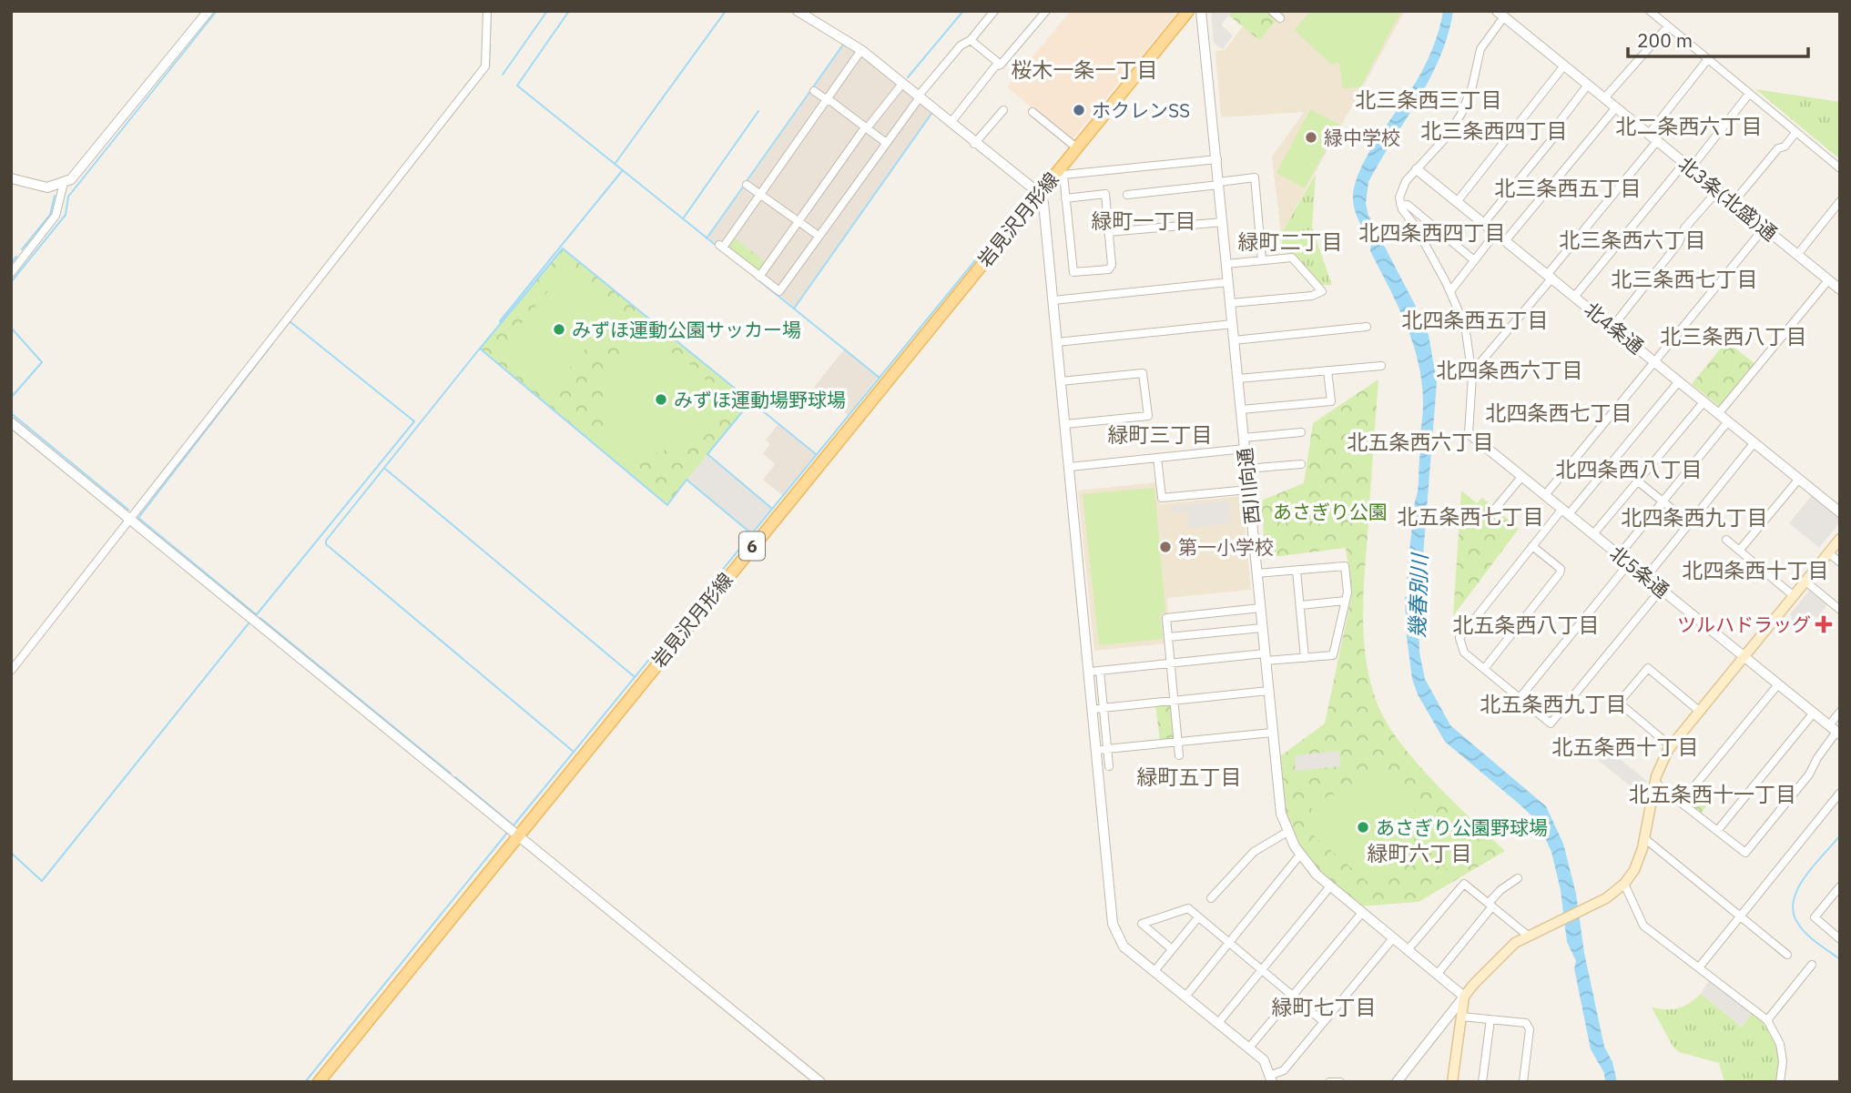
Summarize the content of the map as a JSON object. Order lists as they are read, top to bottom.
{
  "streets": {
    "main road": ["岩見沢月形線", "6"],
    "street": [
      "北3条(北盛)通",
      "北4条通",
      "西川向通",
      "北5条通"
    ]
  },
  "districts": [
    "桜木一条一丁目",
    "北三条西三丁目",
    "北二条西六丁目",
    "北三条西四丁目",
    "北三条西五丁目",
    "緑町一丁目",
    "北四条西四丁目",
    "北三条西六丁目",
    "緑町二丁目",
    "北三条西七丁目",
    "北四条西五丁目",
    "北三条西八丁目",
    "北四条西六丁目",
    "北四条西七丁目",
    "緑町三丁目",
    "北五条西六丁目",
    "北四条西八丁目",
    "北五条西七丁目",
    "北四条西九丁目",
    "北四条西十丁目",
    "北五条西八丁目",
    "北五条西九丁目",
    "北五条西十丁目",
    "緑町五丁目",
    "北五条西十一丁目",
    "緑町六丁目",
    "緑町七丁目"
  ],
  "water": ["幾春別川"],
  "parks": ["あさぎり公園"],
  "places": {
    "other": [
      "ホクレンSS",
      "緑中学校",
      "みずほ運動公園サッカー場",
      "みずほ運動場野球場",
      "第一小学校",
      "あさぎり公園野球場"
    ],
    "health": ["ツルハドラッグ"]
  },
  "scale_bar": "200 m"
}
